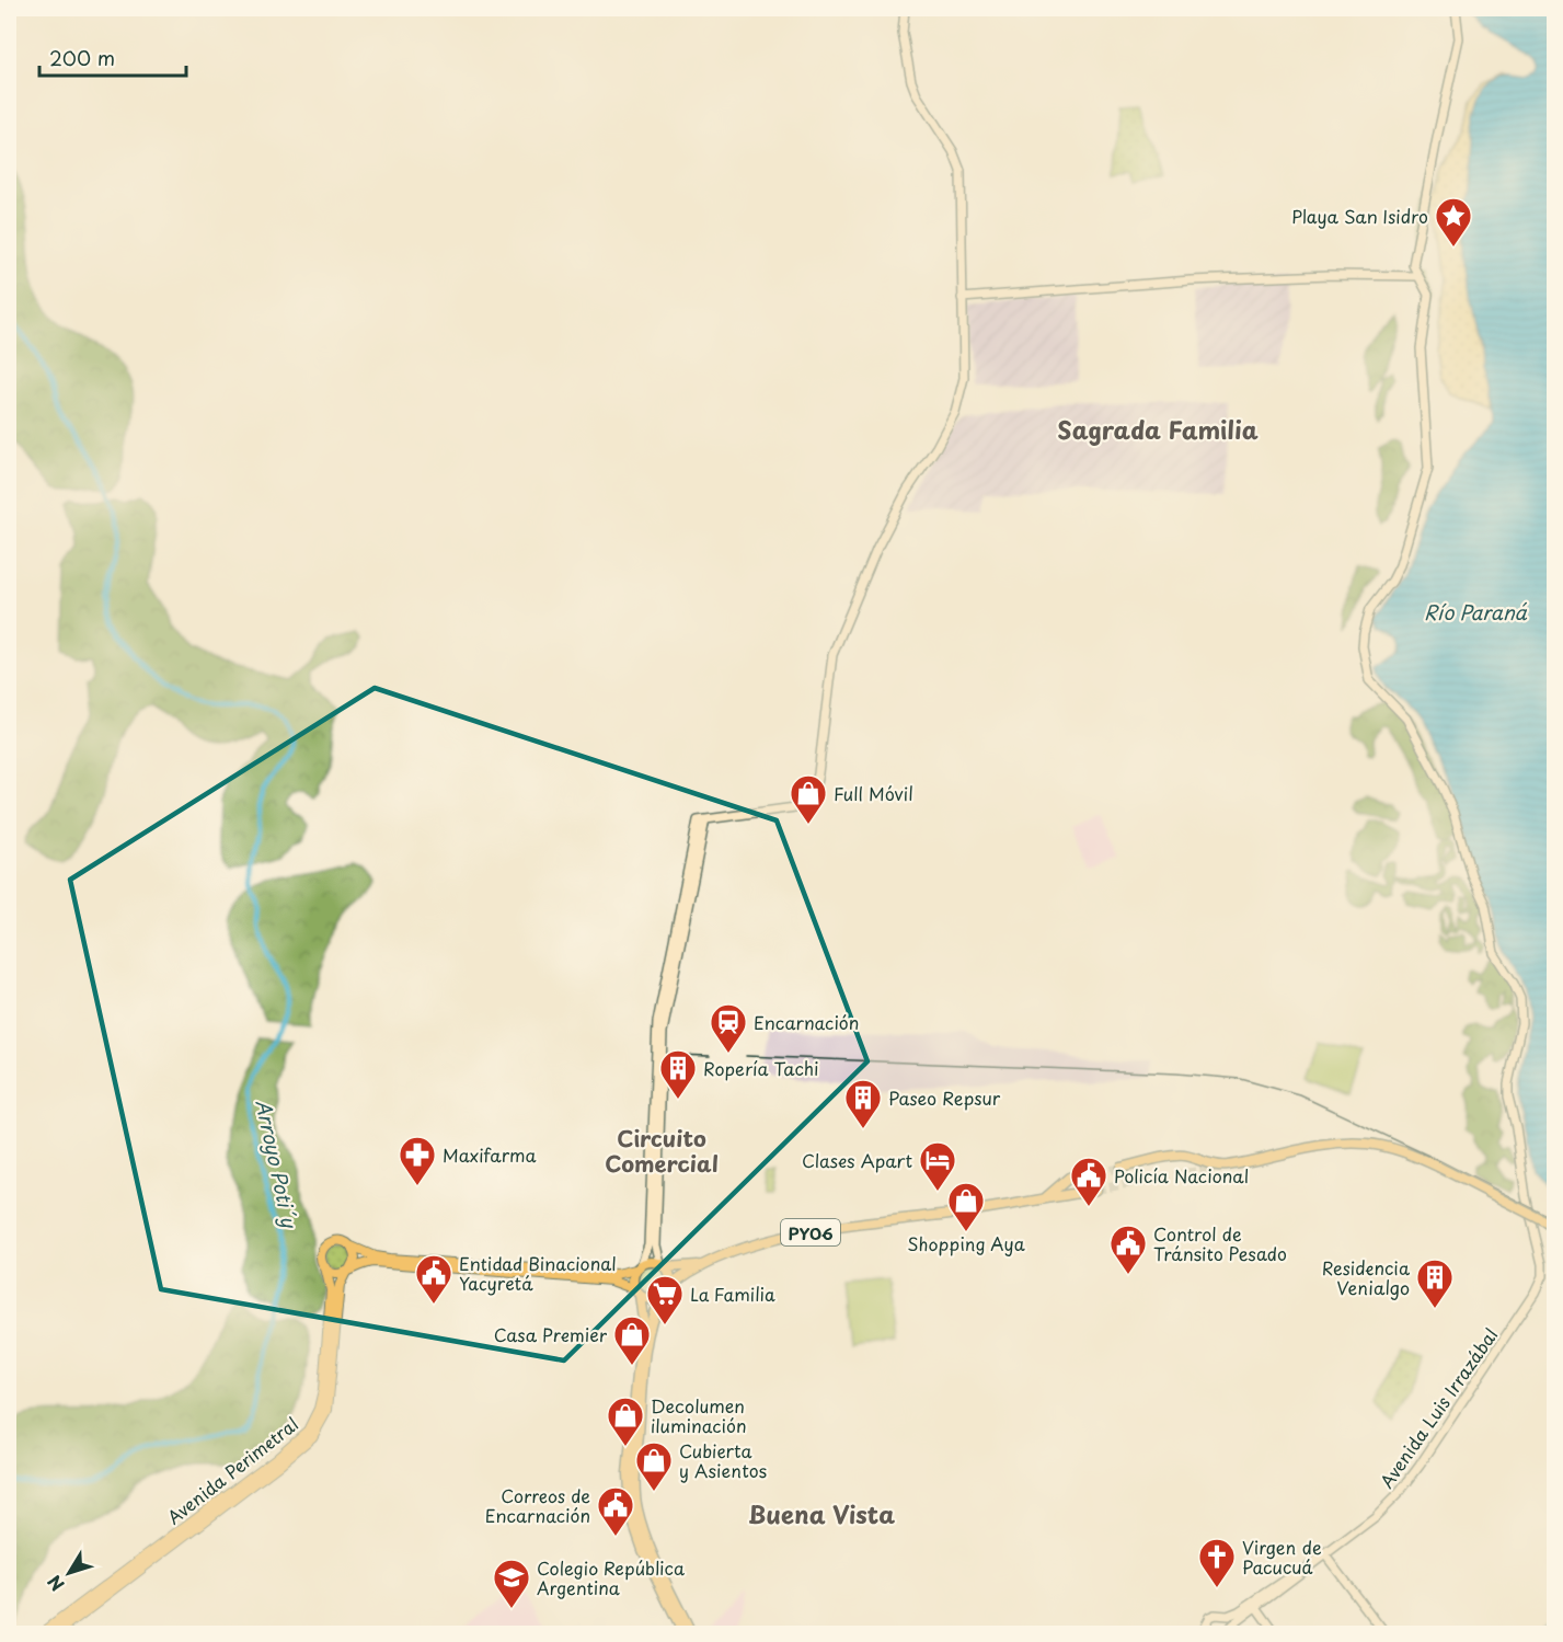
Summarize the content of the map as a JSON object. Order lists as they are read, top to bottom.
{
  "streets": {
    "highway": ["PY06"],
    "main road": ["Avenida Luis Irrazábal", "Avenida Perimetral"]
  },
  "districts": ["Sagrada Familia", "Circuito Comercial", "Buena Vista"],
  "water": ["Río Paraná", "Arroyo Poti´y"],
  "places": {
    "place": ["Playa San Isidro"],
    "shop": [
      "Full Móvil",
      "Shopping Aya",
      "Casa Premier",
      "Decolumen iluminación",
      "Cubierta y Asientos"
    ],
    "station": ["Encarnación"],
    "building": ["Ropería Tachi", "Paseo Repsur", "Residencia Venialgo"],
    "pharmacy": ["Maxifarma"],
    "hotel": ["Clases Apart"],
    "public building": [
      "Policía Nacional",
      "Control de Tránsito Pesado",
      "Entidad Binacional Yacyretá",
      "Correos de Encarnación"
    ],
    "supermarket": ["La Familia"],
    "church": ["Virgen de Pacucuá"],
    "school or university": ["Colegio República Argentina"]
  },
  "scale_bar": "200 m",
  "north": "bottom left"
}
